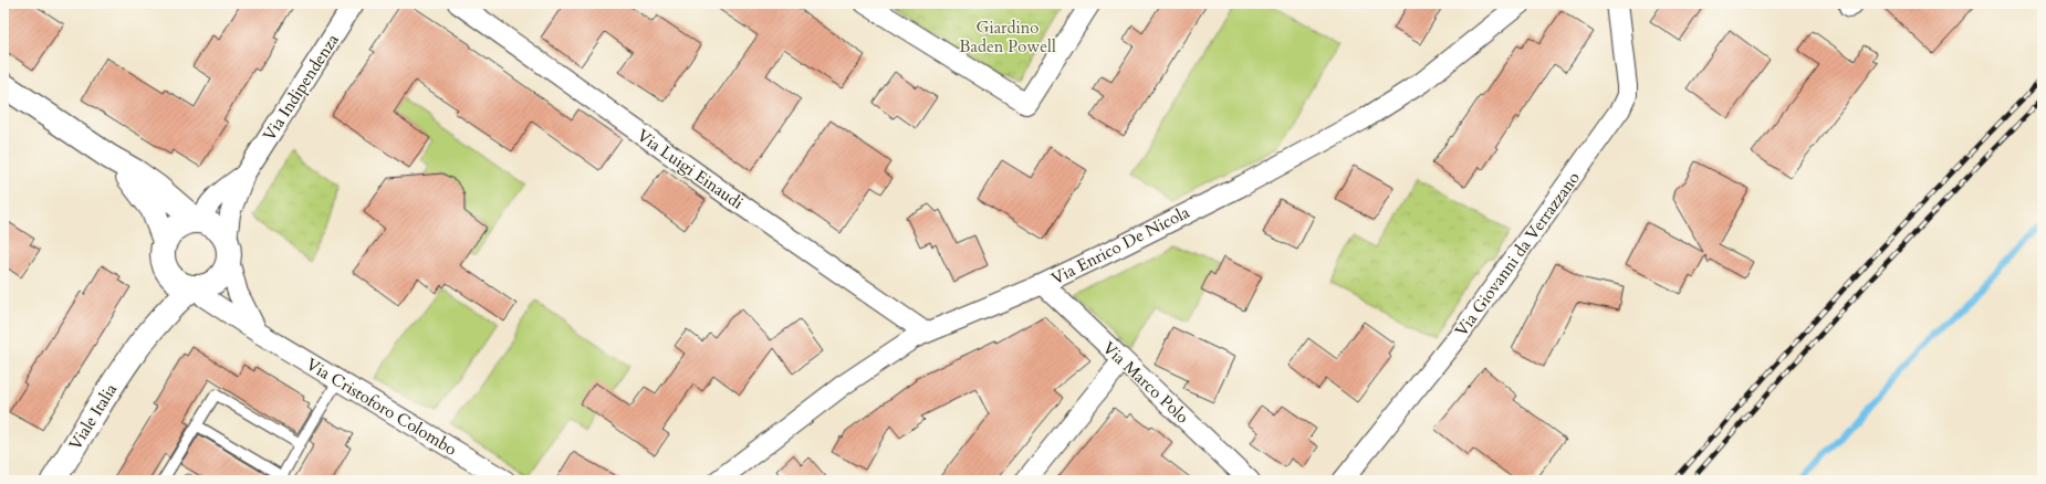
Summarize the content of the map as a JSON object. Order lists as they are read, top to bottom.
{
  "streets": {
    "street": [
      "Via Indipendenza",
      "Via Luigi Einaudi",
      "Via Enrico De Nicola",
      "Via Giovanni da Verrazzano",
      "Via Marco Polo",
      "Via Cristoforo Colombo",
      "Viale Italia"
    ]
  },
  "crossings": [
    ["Via Indipendenza", "Via Cristoforo Colombo"],
    ["Via Indipendenza", "Viale Italia"],
    ["Via Luigi Einaudi", "Via Enrico De Nicola"],
    ["Via Enrico De Nicola", "Via Marco Polo"],
    ["Via Cristoforo Colombo", "Viale Italia"]
  ],
  "parks": ["Giardino Baden Powell"]
}
